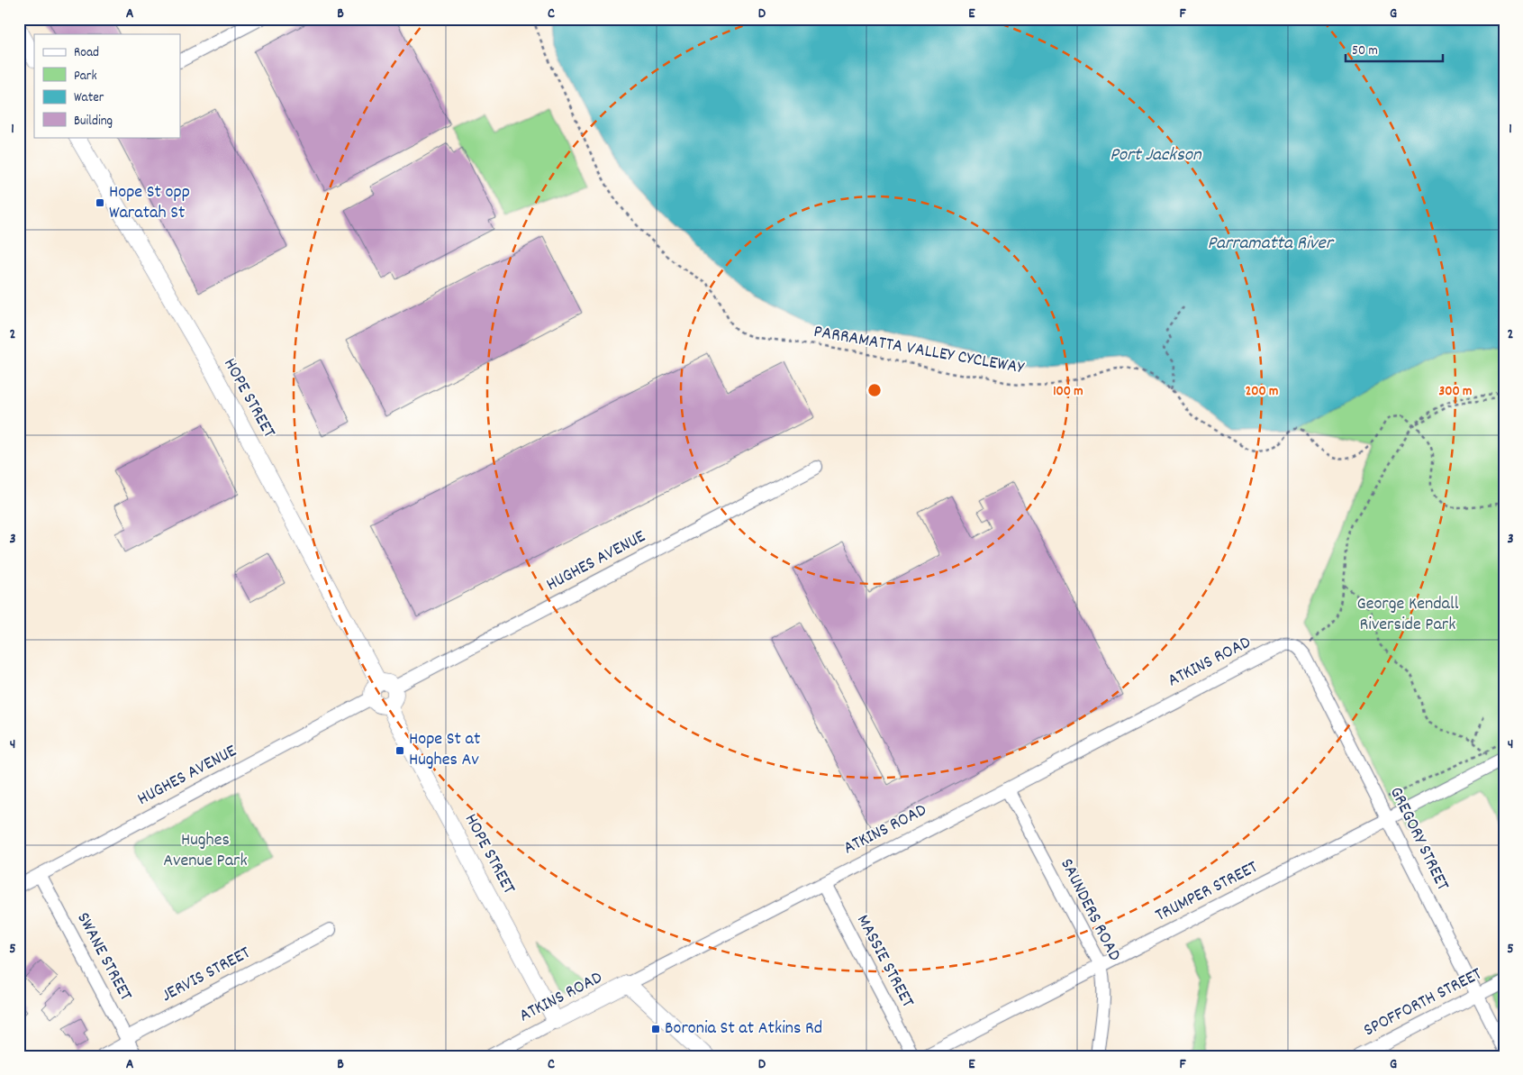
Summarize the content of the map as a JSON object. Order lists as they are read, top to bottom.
{
  "streets": {
    "street": [
      "HOPE STREET",
      "HUGHES AVENUE",
      "ATKINS ROAD",
      "GREGORY STREET",
      "TRUMPER STREET",
      "SAUNDERS ROAD",
      "SWANE STREET",
      "MASSIE STREET",
      "JERVIS STREET",
      "SPOFFORTH STREET"
    ],
    "path": ["PARRAMATTA VALLEY CYCLEWAY"]
  },
  "crossings": [
    ["HOPE STREET", "HUGHES AVENUE"],
    ["HOPE STREET", "ATKINS ROAD"],
    ["HUGHES AVENUE", "SWANE STREET"],
    ["ATKINS ROAD", "GREGORY STREET"],
    ["ATKINS ROAD", "SAUNDERS ROAD"],
    ["ATKINS ROAD", "MASSIE STREET"],
    ["GREGORY STREET", "TRUMPER STREET"],
    ["GREGORY STREET", "SPOFFORTH STREET"],
    ["TRUMPER STREET", "SAUNDERS ROAD"],
    ["SWANE STREET", "JERVIS STREET"]
  ],
  "water": ["Port Jackson", "Parramatta River"],
  "parks": ["George Kendall Riverside Park", "Hughes Avenue Park"],
  "places": {
    "transit": ["Hope St opp Waratah St", "Hope St at Hughes Av", "Boronia St at Atkins Rd"]
  },
  "legend": [
    "Road",
    "Park",
    "Water",
    "Building"
  ],
  "scale_bar": "50 m",
  "grid": {
    "columns": [
      "A",
      "B",
      "C",
      "D",
      "E",
      "F",
      "G"
    ],
    "rows": [
      "1",
      "2",
      "3",
      "4",
      "5"
    ]
  },
  "rings": ["100 m", "200 m", "300 m"]
}
